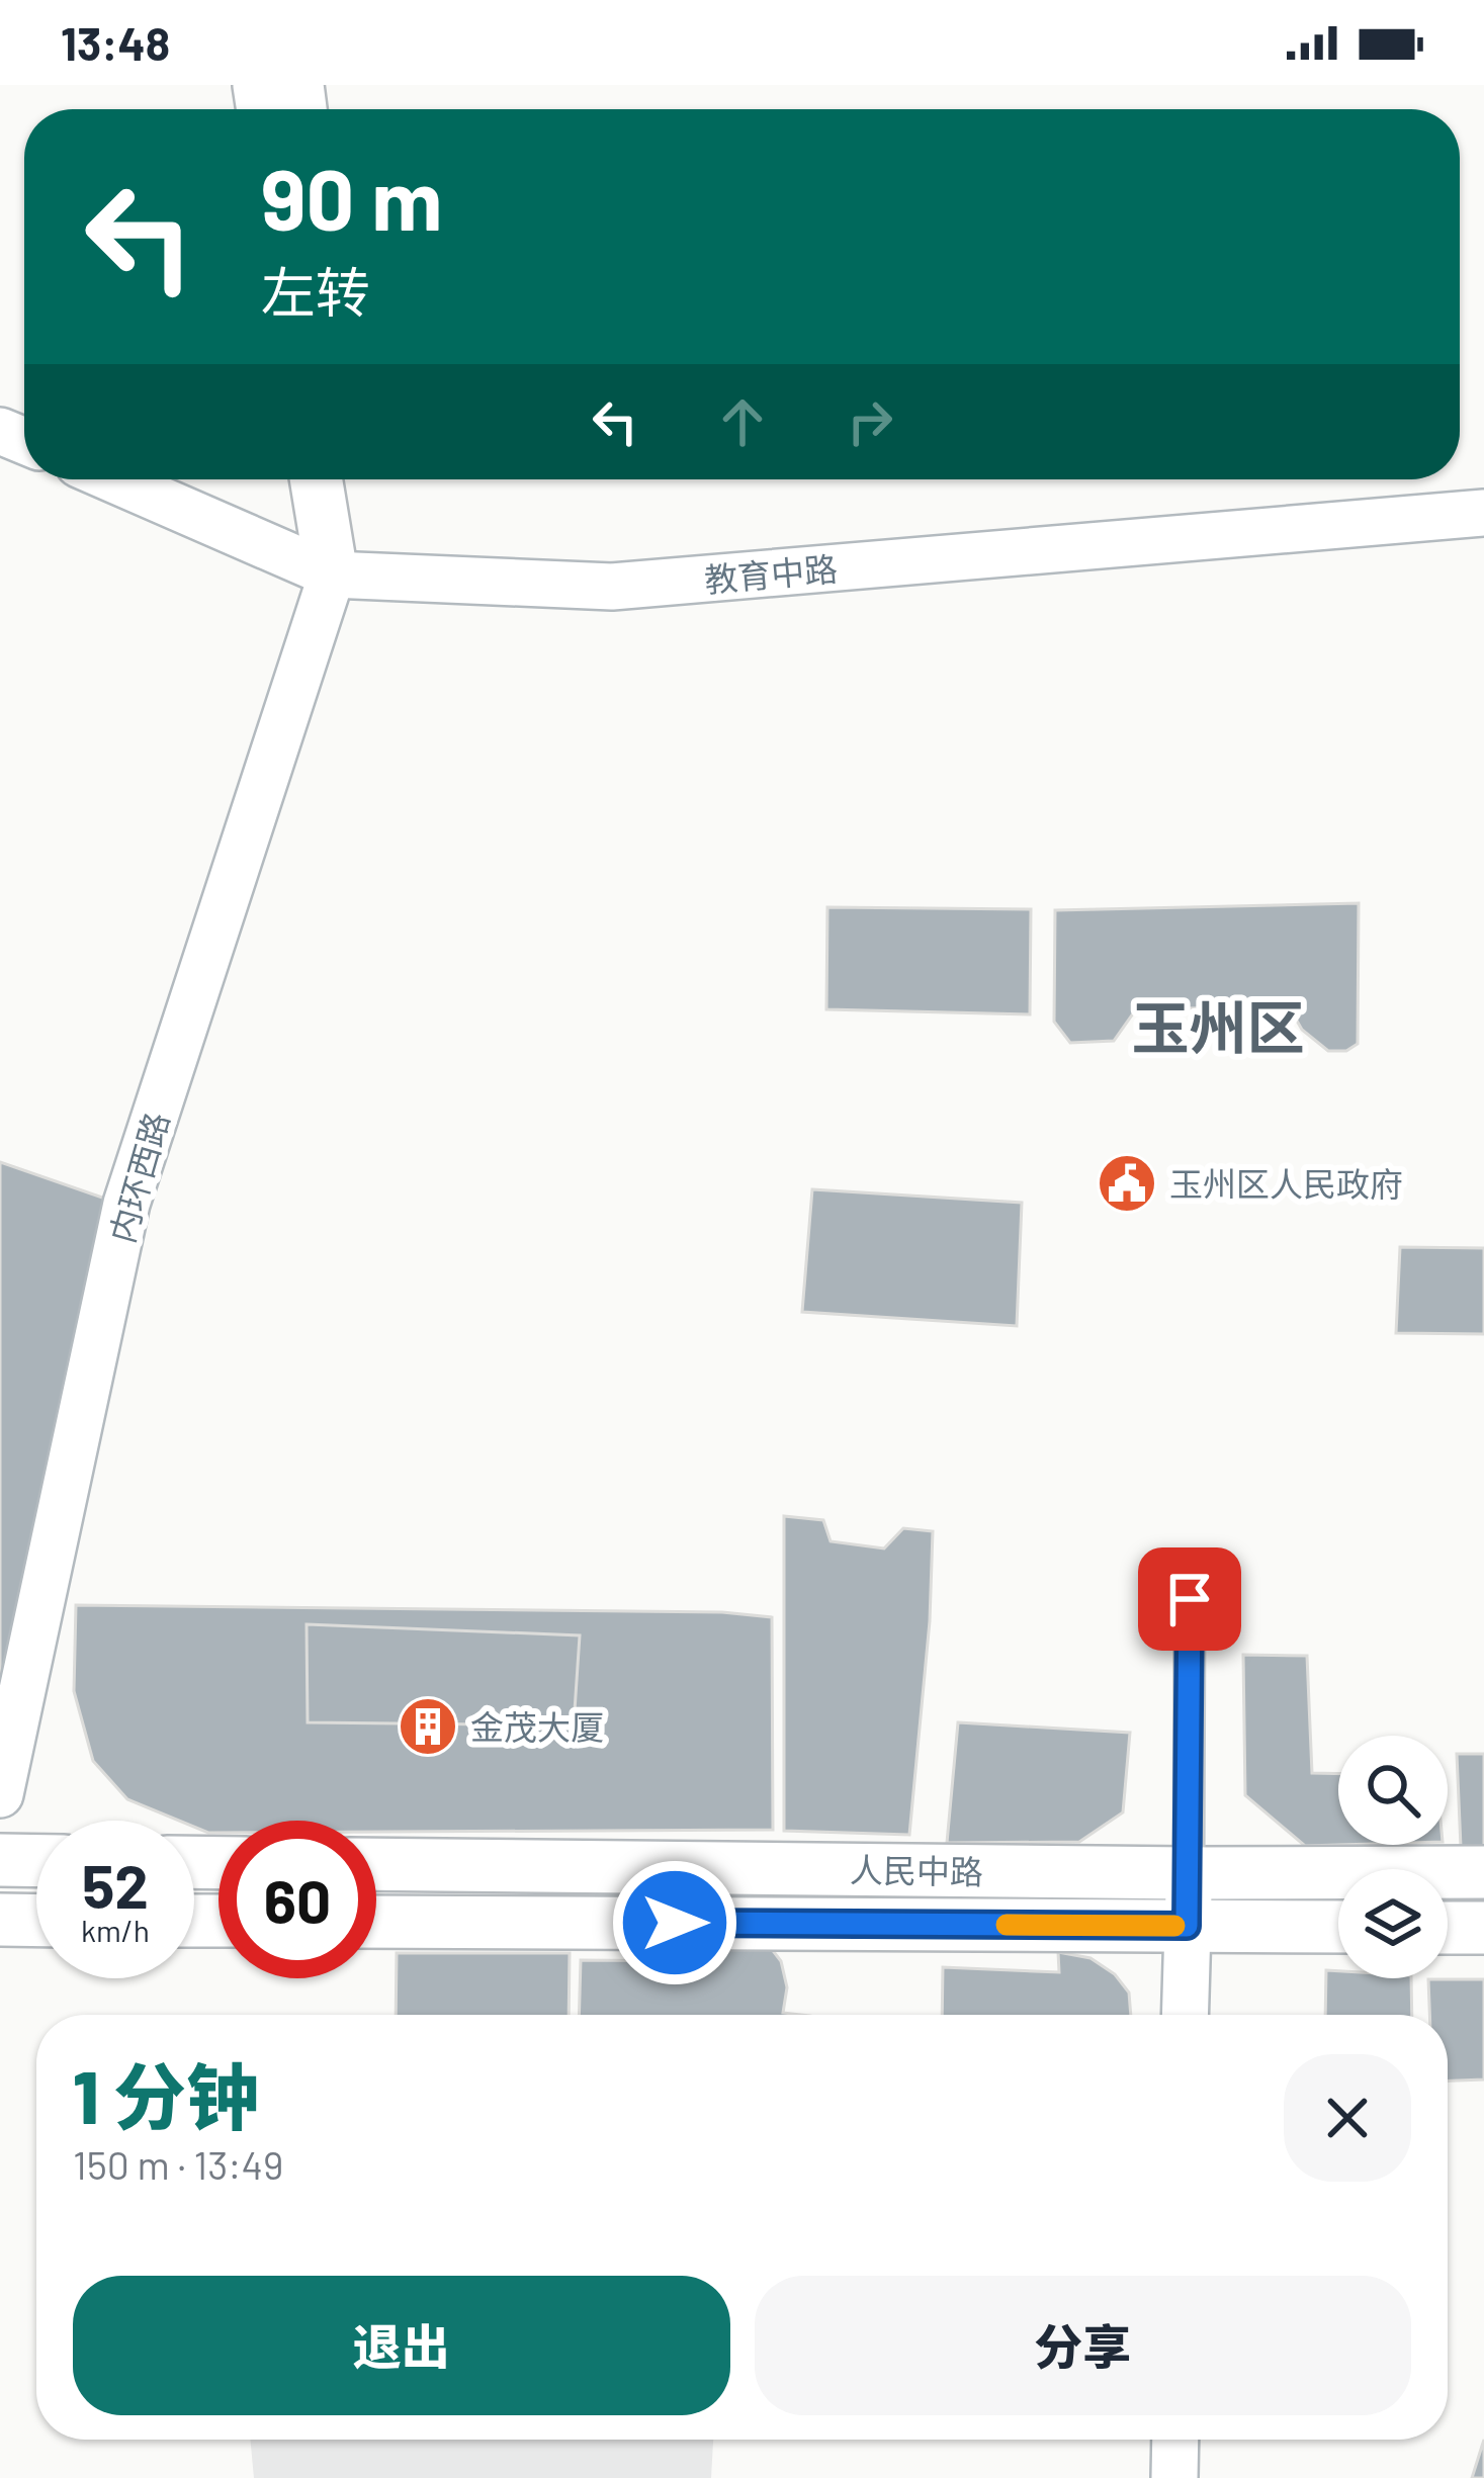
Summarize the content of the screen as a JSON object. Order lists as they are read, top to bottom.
{
  "streets": {
    "main road": ["教育中路", "内环西路", "人民中路"]
  },
  "crossings": [
    ["教育中路", "内环西路"]
  ],
  "districts": ["玉州区"],
  "places": {
    "public building": ["玉州区人民政府"],
    "building": ["金茂大厦"]
  },
  "page": {
    "status": "13:48",
    "turn": ["90 m", "左转"],
    "speed": "52 km/h",
    "limit": "60",
    "heading": ["1 分钟", "150 m · 13:49"],
    "buttons": ["退出", "分享"]
  }
}
